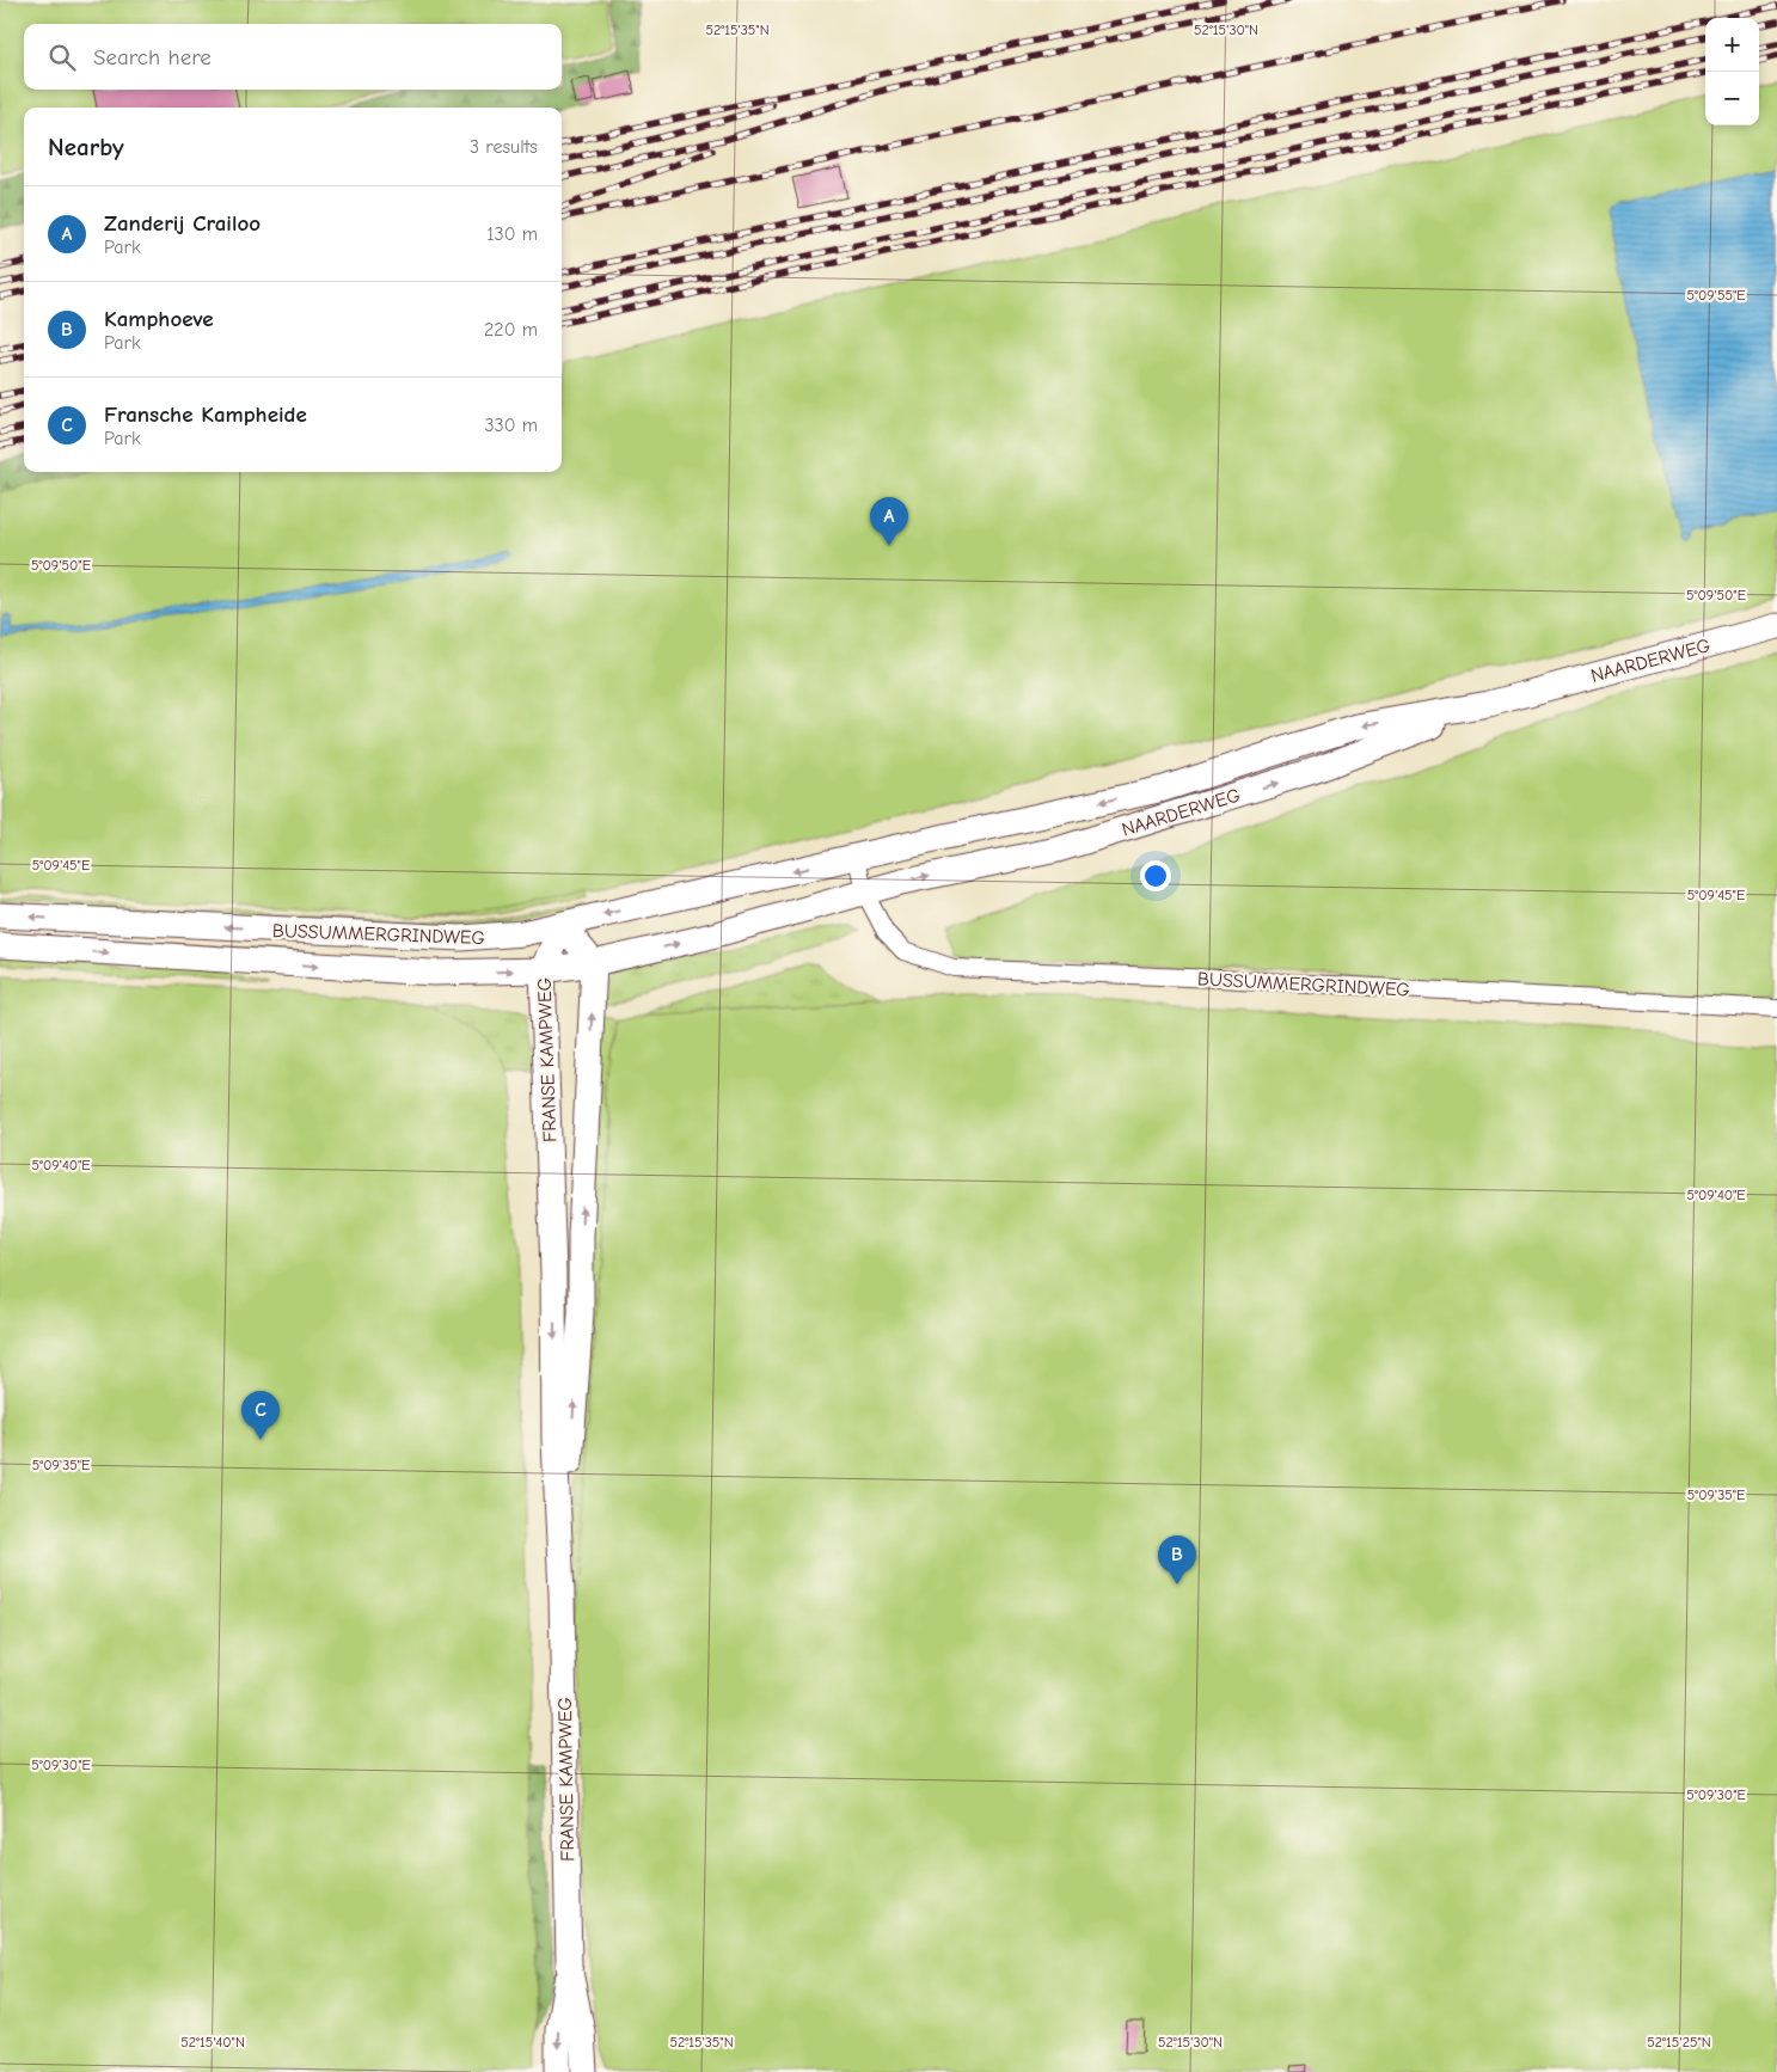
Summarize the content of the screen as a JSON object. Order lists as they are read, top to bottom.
{
  "streets": {
    "main road": ["NAARDERWEG", "BUSSUMMERGRINDWEG", "FRANSE KAMPWEG"]
  },
  "crossings": [
    ["NAARDERWEG", "BUSSUMMERGRINDWEG"],
    ["BUSSUMMERGRINDWEG", "FRANSE KAMPWEG"]
  ],
  "page": {
    "map_buttons": ["+", "−"],
    "search": "Search here",
    "heading": ["Nearby", "3 results"],
    "list": [
      {
        "mark": "A",
        "name": "Zanderij Crailoo",
        "note": "Park",
        "value": "130 m"
      },
      {
        "mark": "B",
        "name": "Kamphoeve",
        "note": "Park",
        "value": "220 m"
      },
      {
        "mark": "C",
        "name": "Fransche Kampheide",
        "note": "Park",
        "value": "330 m"
      }
    ],
    "pins": ["A", "C", "B"]
  },
  "coordinates": [
    "52°15'35\"N",
    "52°15'30\"N",
    "5°09'55\"E",
    "5°09'50\"E",
    "5°09'45\"E",
    "5°09'40\"E",
    "5°09'35\"E",
    "5°09'30\"E",
    "52°15'40\"N",
    "52°15'25\"N"
  ]
}
